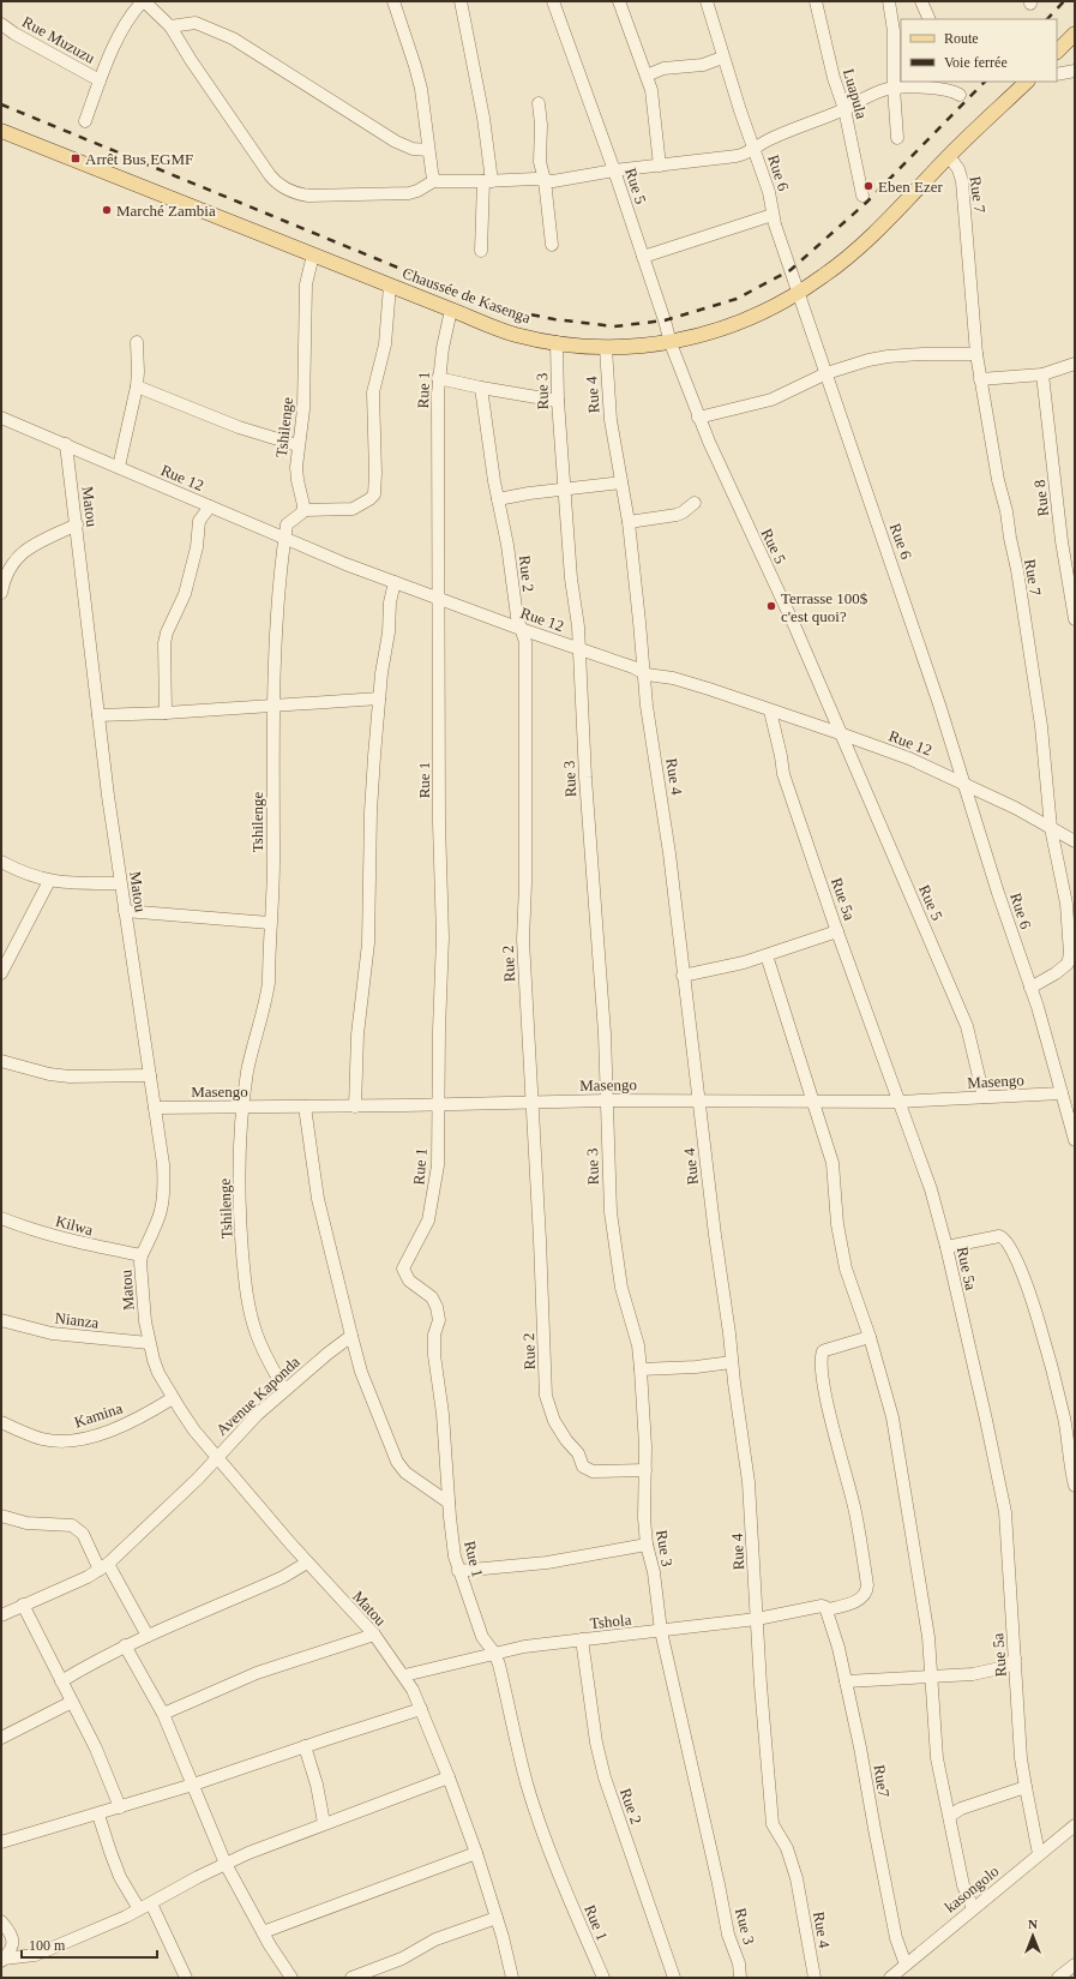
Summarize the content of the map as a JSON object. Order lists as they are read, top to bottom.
{
  "streets": {
    "main road": ["Chaussée de Kasenga"],
    "street": [
      "Rue Muzuzu",
      "Luapula",
      "Rue 6",
      "Rue 5",
      "Rue 7",
      "Rue 1",
      "Rue 3",
      "Rue 4",
      "Tshilenge",
      "Rue 12",
      "Rue 8",
      "Matou",
      "Rue 2",
      "Rue 5a",
      "Masengo",
      "Kilwa",
      "Nianza",
      "Avenue Kaponda",
      "Kamina",
      "Tshola",
      "Rue7",
      "kasongolo"
    ]
  },
  "crossings": [
    ["Rue 6", "Rue 7"],
    ["Rue 6", "Chaussée de Kasenga"],
    ["Rue 6", "Rue 12"],
    ["Rue 6", "Masengo"],
    ["Rue 5", "Chaussée de Kasenga"],
    ["Rue 5", "Rue 12"],
    ["Rue 5", "Masengo"],
    ["Rue 7", "Chaussée de Kasenga"],
    ["Rue 7", "Rue 12"],
    ["Chaussée de Kasenga", "Rue 1"],
    ["Chaussée de Kasenga", "Rue 3"],
    ["Chaussée de Kasenga", "Rue 4"],
    ["Chaussée de Kasenga", "Tshilenge"],
    ["Rue 1", "Rue 12"],
    ["Rue 1", "Masengo"],
    ["Rue 1", "Tshola"],
    ["Rue 3", "Rue 12"],
    ["Rue 3", "Rue 2"],
    ["Rue 3", "Masengo"],
    ["Rue 3", "Tshola"],
    ["Rue 4", "Rue 12"],
    ["Rue 4", "Masengo"],
    ["Rue 4", "Tshola"],
    ["Tshilenge", "Rue 12"],
    ["Tshilenge", "Masengo"],
    ["Tshilenge", "Avenue Kaponda"],
    ["Rue 12", "Matou"],
    ["Rue 12", "Rue 2"],
    ["Rue 12", "Rue 5a"],
    ["Matou", "Masengo"],
    ["Matou", "Kilwa"],
    ["Matou", "Nianza"],
    ["Matou", "Avenue Kaponda"],
    ["Matou", "Kamina"],
    ["Matou", "Tshola"],
    ["Rue 2", "Masengo"],
    ["Rue 2", "Tshola"],
    ["Rue 5a", "Masengo"],
    ["Rue 5a", "kasongolo"],
    ["Tshola", "Rue7"],
    ["Rue7", "kasongolo"]
  ],
  "places": {
    "transit": ["Arrêt Bus EGMF"],
    "other": ["Eben Ezer", "Marché Zambia", "Terrasse 100$ c'est quoi?"]
  },
  "legend": ["Route", "Voie ferrée"],
  "scale_bar": "100 m",
  "north": "top"
}
